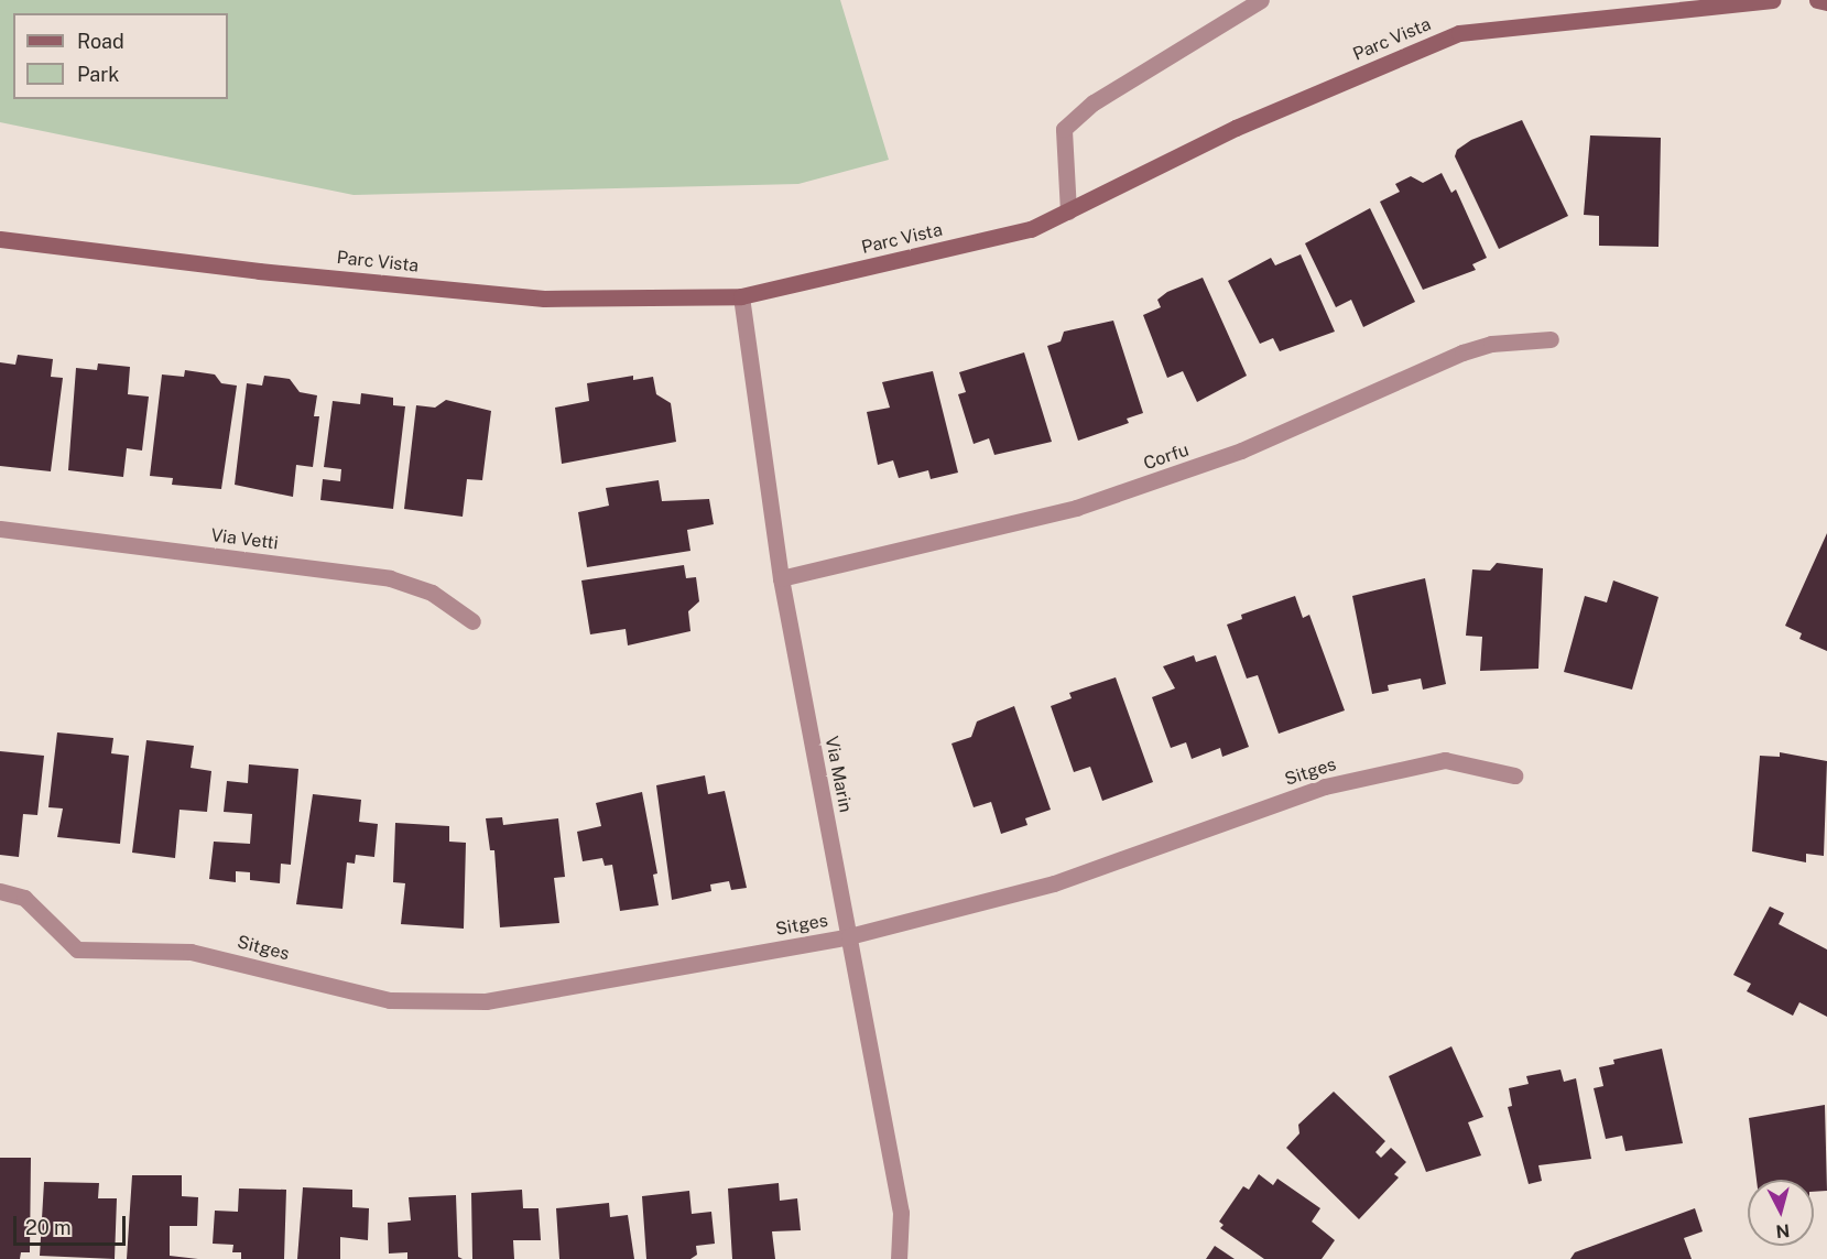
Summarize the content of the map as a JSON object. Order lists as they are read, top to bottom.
{
  "streets": {
    "street": [
      "Parc Vista",
      "Corfu",
      "Via Vetti",
      "Sitges",
      "Via Marin"
    ]
  },
  "crossings": [
    ["Parc Vista", "Via Marin"],
    ["Corfu", "Via Marin"],
    ["Sitges", "Via Marin"]
  ],
  "legend": ["Road", "Park"],
  "scale_bar": "20 m",
  "north": "bottom"
}
